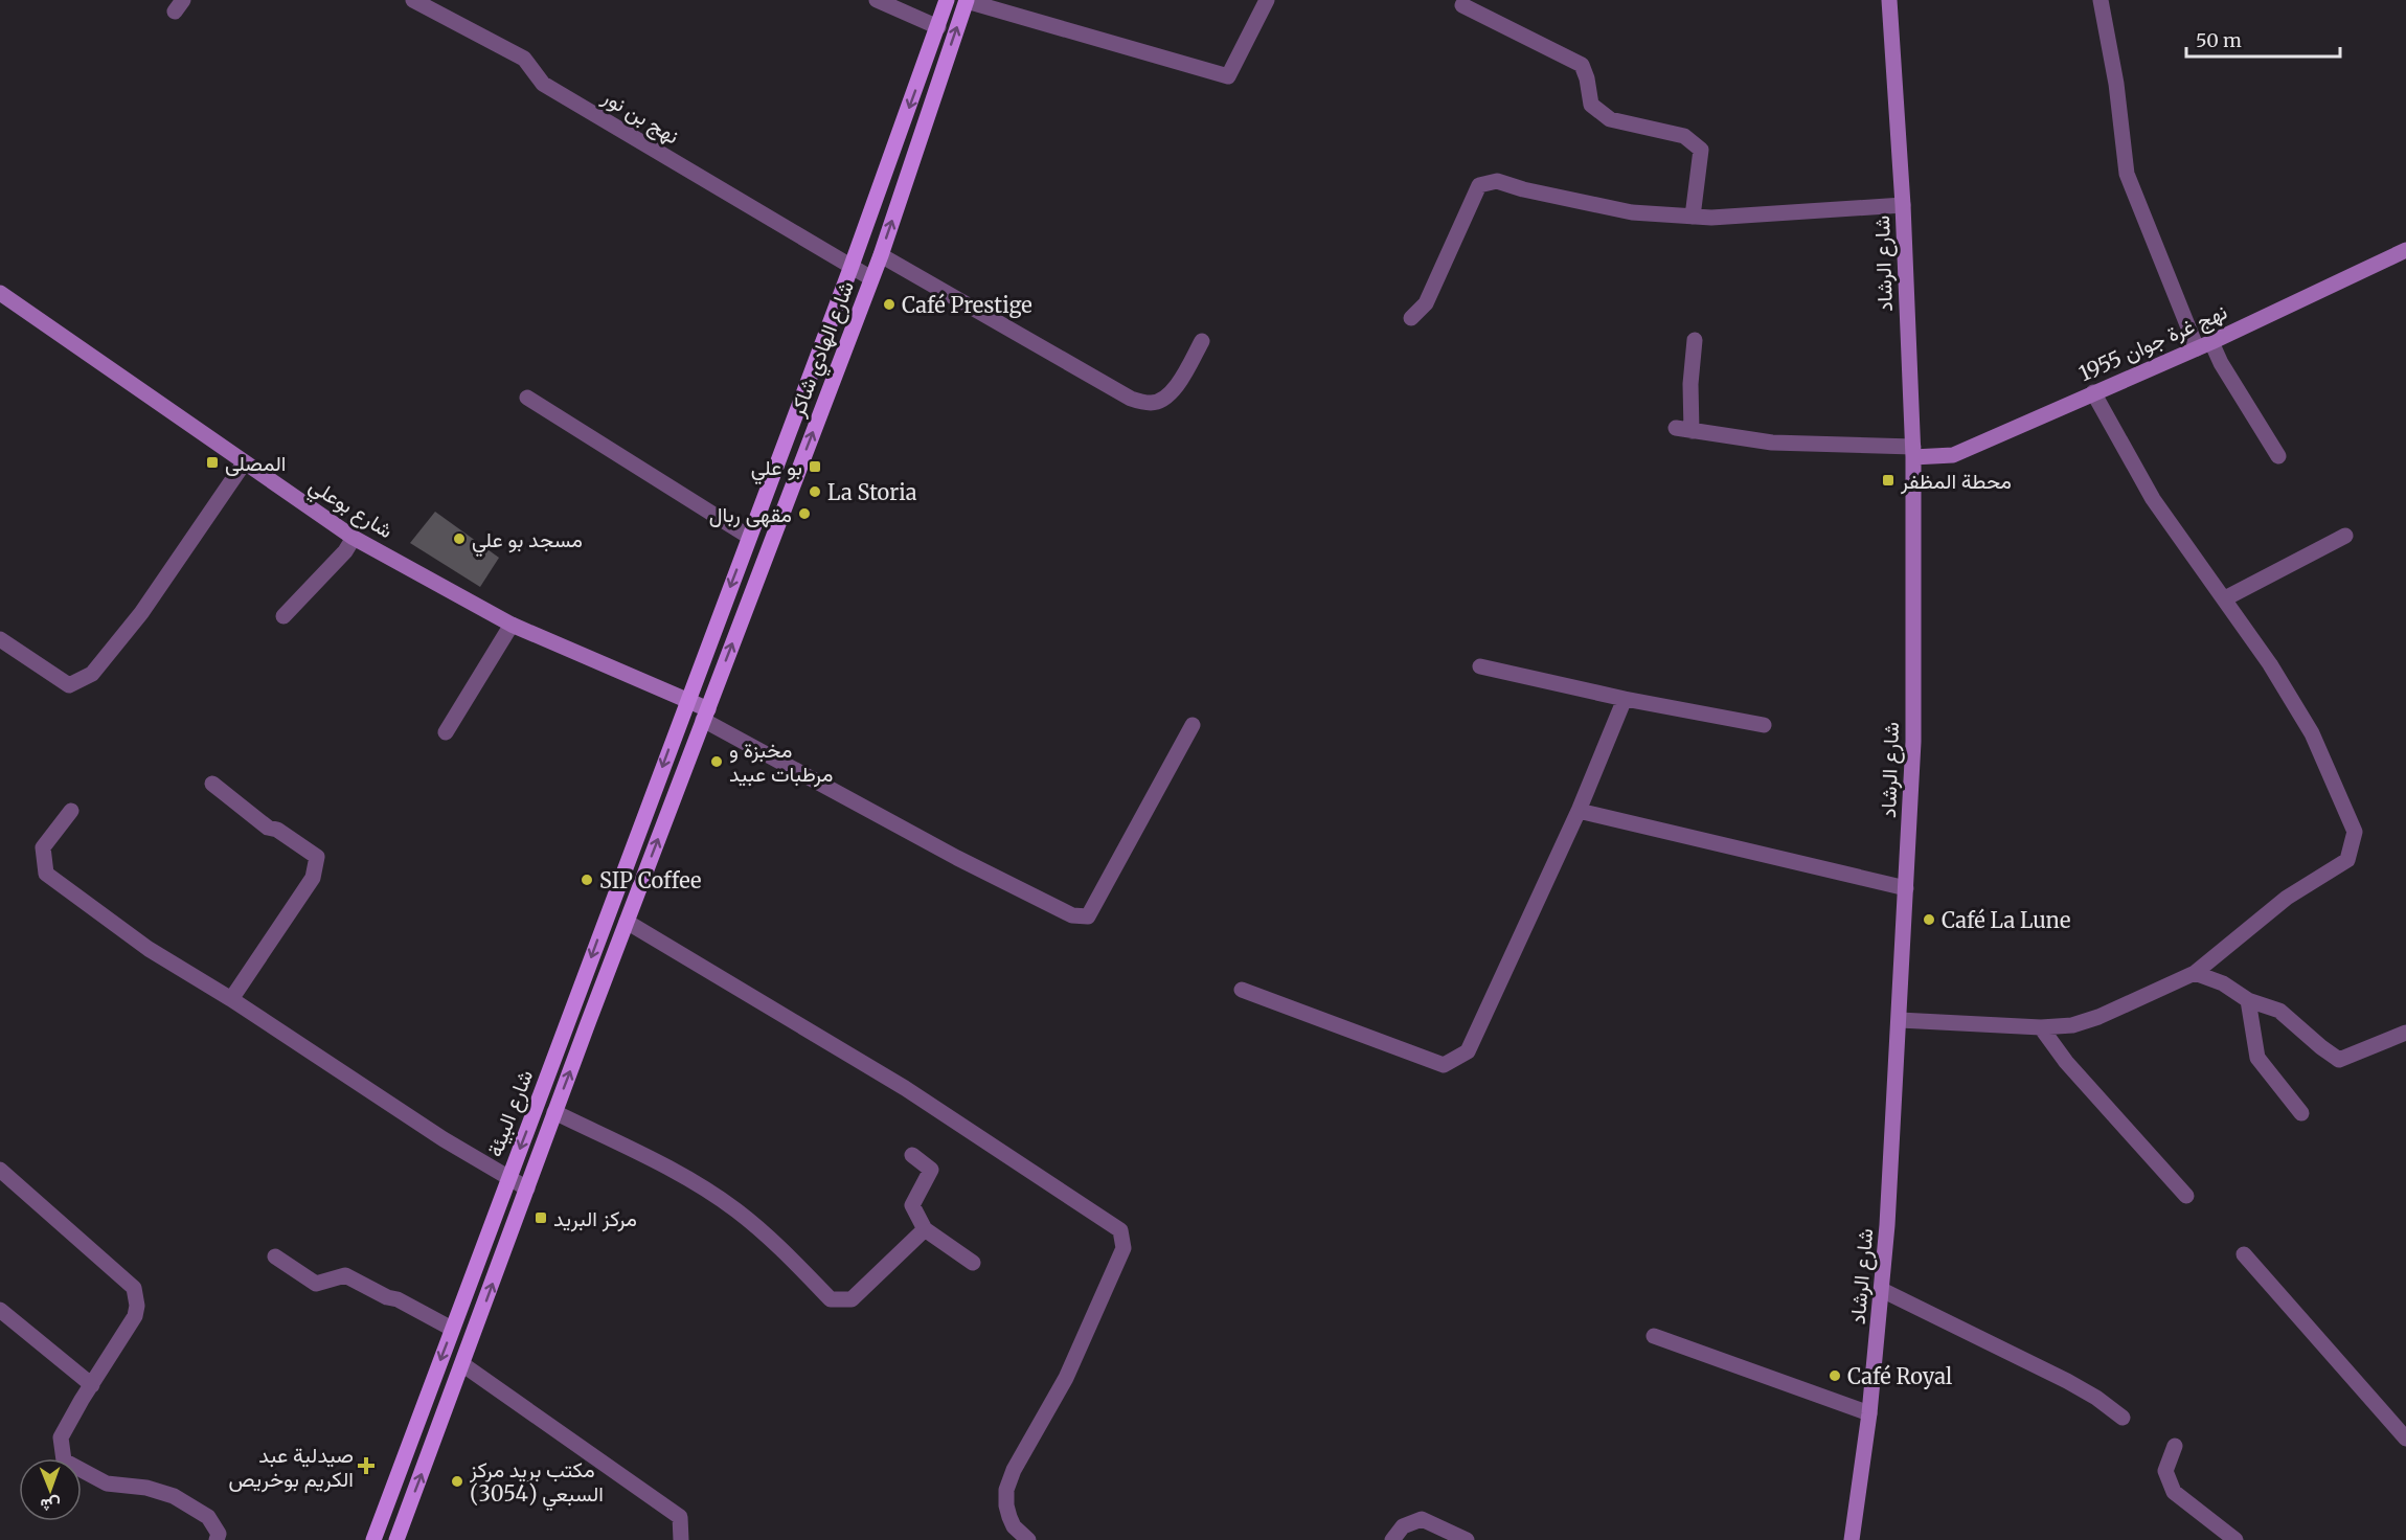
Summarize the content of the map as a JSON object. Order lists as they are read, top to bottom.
{
  "streets": {
    "main road": ["شارع الهادي شاكر", "شارع البيئة"],
    "street": [
      "نهج بن نور",
      "شارع الرشاد",
      "نهج غرة جوان 1955",
      "شارع بوعلي"
    ]
  },
  "crossings": [
    ["نهج بن نور", "شارع الهادي شاكر"],
    ["شارع الرشاد", "نهج غرة جوان 1955"],
    ["شارع الهادي شاكر", "شارع بوعلي"],
    ["شارع الهادي شاكر", "شارع البيئة"],
    ["شارع بوعلي", "شارع البيئة"]
  ],
  "places": {
    "other": [
      "Café Prestige",
      "La Storia",
      "مقهى ربال",
      "مسجد بو علي",
      "مخبزة و مرطبات عبيد",
      "SIP Coffee",
      "Café La Lune",
      "Café Royal",
      "مكتب بريد مركز السبعي (3054)"
    ],
    "transit": [
      "المصلى",
      "بو علي",
      "محطة المظفر",
      "مركز البريد"
    ],
    "health": ["صيدلية عبد الكريم بوخريص"]
  },
  "scale_bar": "50 m",
  "north": "bottom"
}
